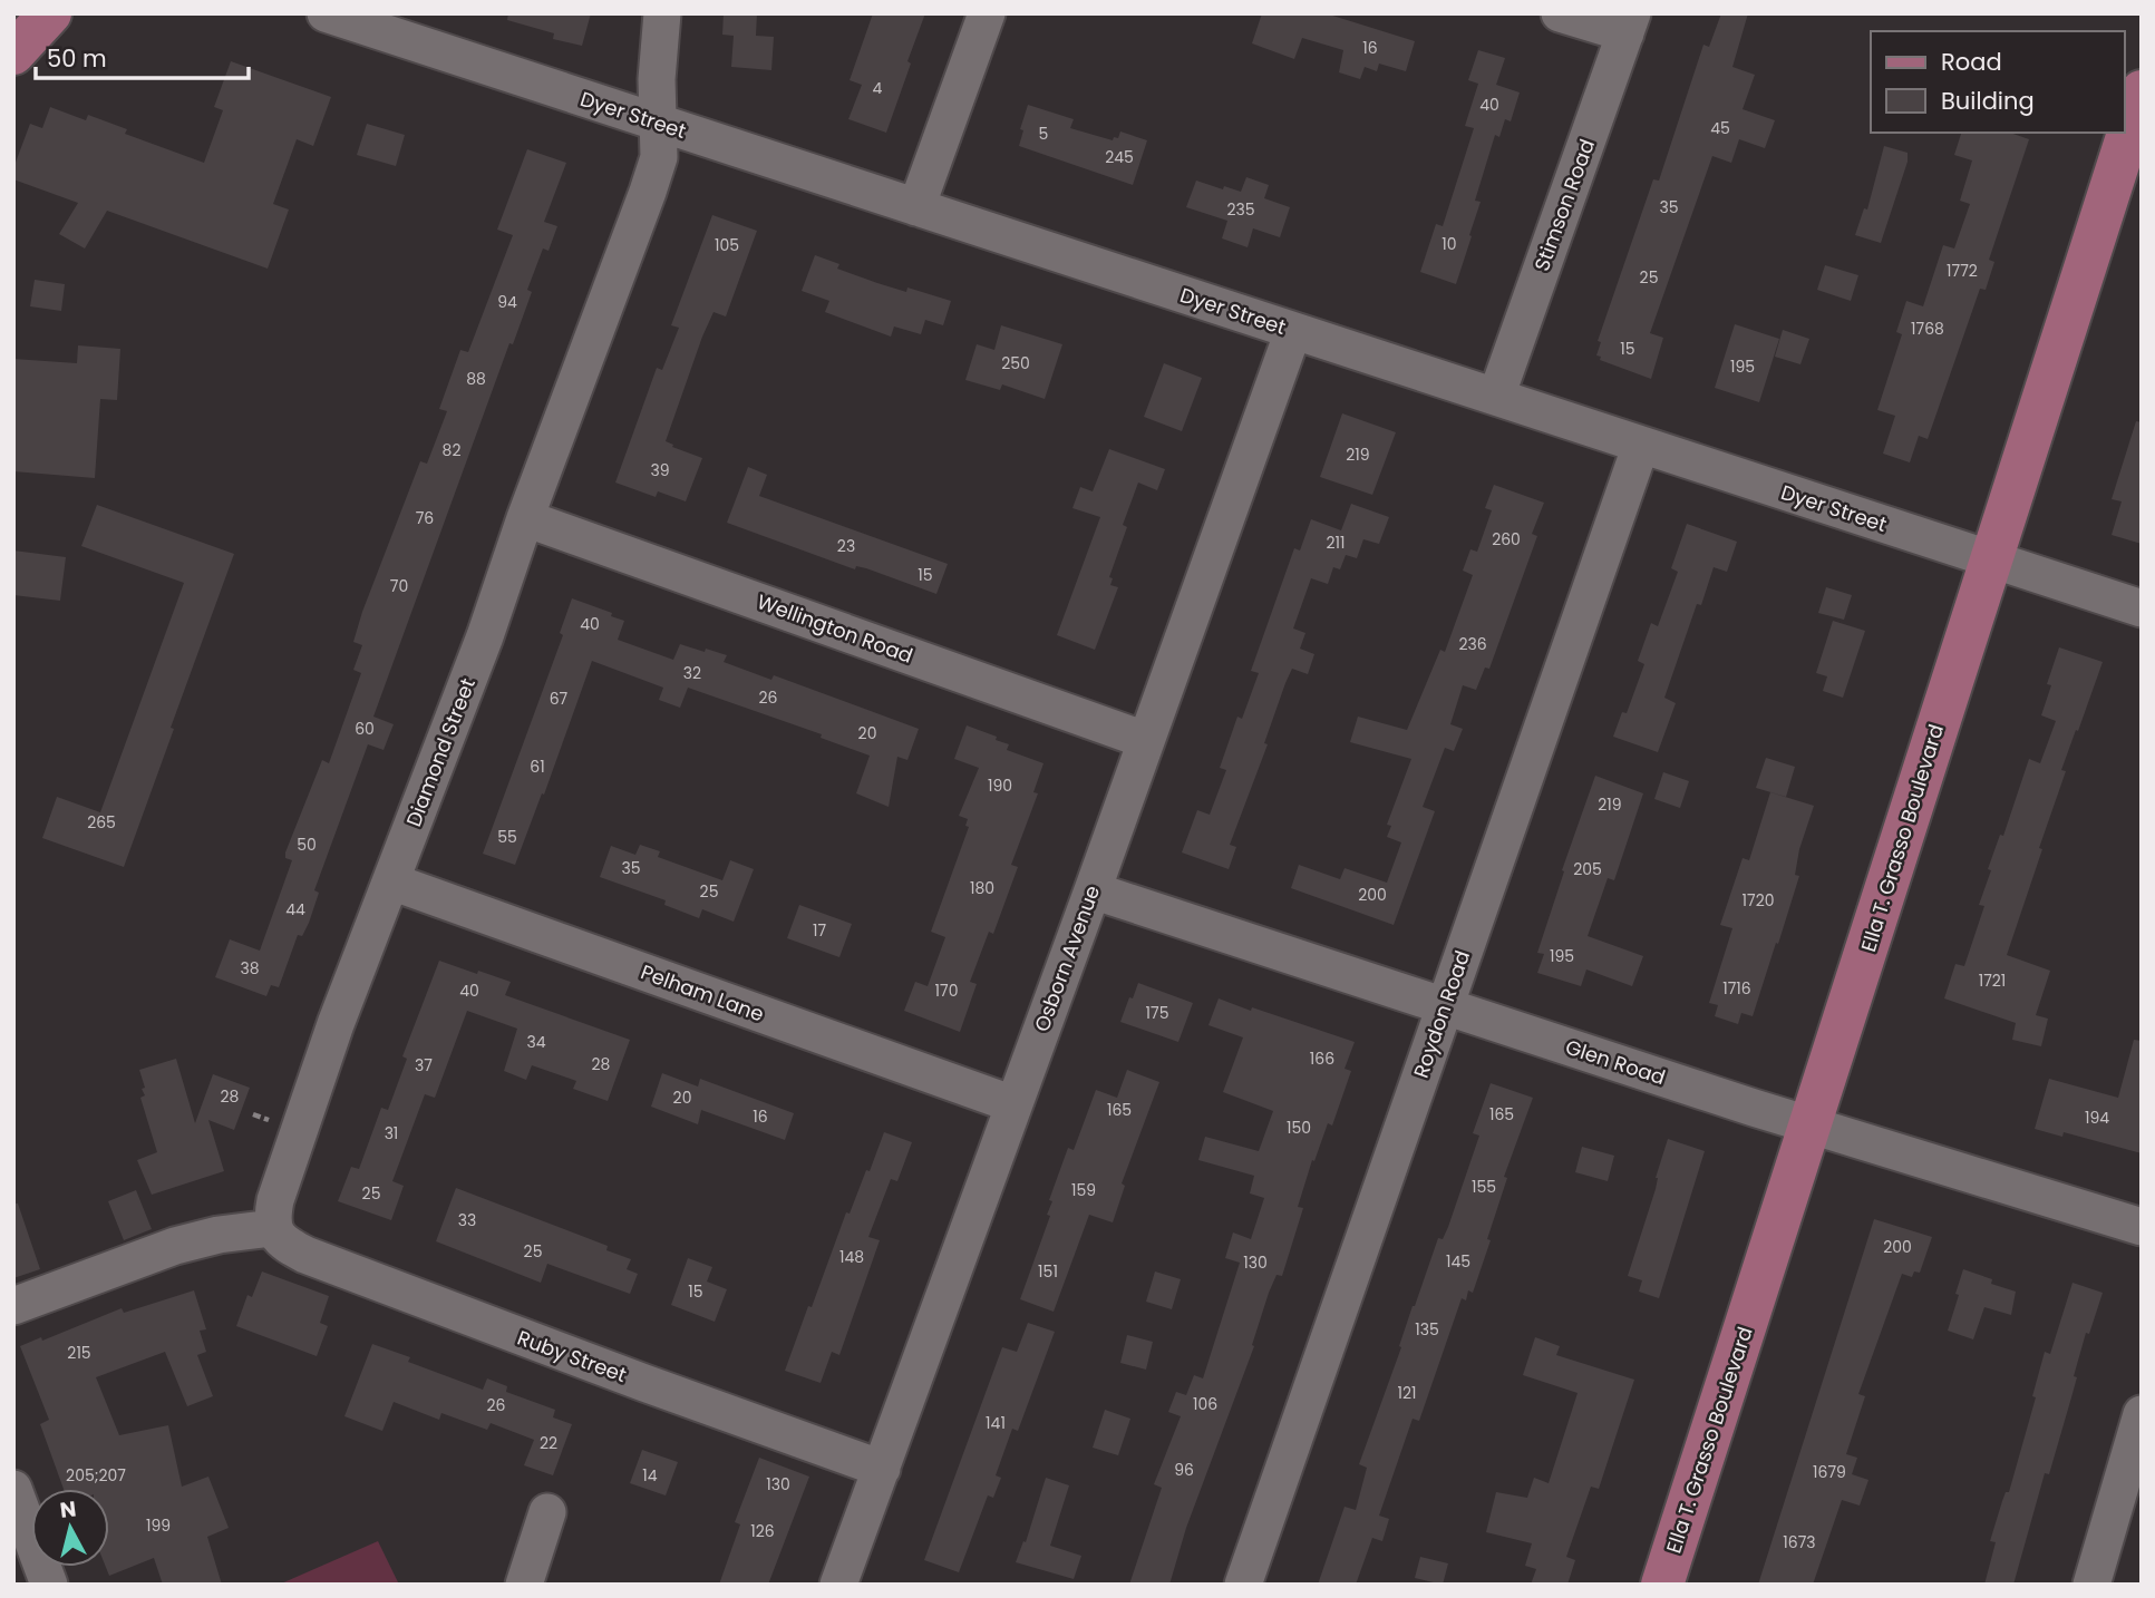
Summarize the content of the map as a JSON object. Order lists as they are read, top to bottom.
{
  "streets": {
    "main road": ["Ella T. Grasso Boulevard"],
    "street": [
      "Dyer Street",
      "Stimson Road",
      "Wellington Road",
      "Diamond Street",
      "Osborn Avenue",
      "Pelham Lane",
      "Roydon Road",
      "Glen Road",
      "Ruby Street"
    ]
  },
  "crossings": [
    ["Dyer Street", "Stimson Road"],
    ["Dyer Street", "Diamond Street"],
    ["Dyer Street", "Ella T. Grasso Boulevard"],
    ["Dyer Street", "Osborn Avenue"],
    ["Dyer Street", "Roydon Road"],
    ["Wellington Road", "Diamond Street"],
    ["Wellington Road", "Osborn Avenue"],
    ["Diamond Street", "Pelham Lane"],
    ["Diamond Street", "Ruby Street"],
    ["Ella T. Grasso Boulevard", "Glen Road"],
    ["Osborn Avenue", "Pelham Lane"],
    ["Osborn Avenue", "Glen Road"],
    ["Osborn Avenue", "Ruby Street"],
    ["Roydon Road", "Glen Road"]
  ],
  "house_numbers": [
    "16",
    "4",
    "40",
    "45",
    "5",
    "245",
    "35",
    "235",
    "10",
    "105",
    "1772",
    "25",
    "94",
    "1768",
    "15",
    "250",
    "195",
    "88",
    "82",
    "219",
    "39",
    "76",
    "260",
    "211",
    "23",
    "15",
    "70",
    "40",
    "236",
    "32",
    "26",
    "67",
    "60",
    "20",
    "61",
    "190",
    "219",
    "265",
    "55",
    "50",
    "35",
    "205",
    "180",
    "25",
    "200",
    "1720",
    "44",
    "17",
    "195",
    "38",
    "1721",
    "1716",
    "40",
    "170",
    "175",
    "34",
    "166",
    "28",
    "37",
    "28",
    "20",
    "165",
    "165",
    "16",
    "194",
    "150",
    "31",
    "155",
    "159",
    "25",
    "33",
    "200",
    "25",
    "148",
    "145",
    "130",
    "151",
    "15",
    "135",
    "215",
    "121",
    "106",
    "26",
    "141",
    "22",
    "96",
    "1679",
    "205;207",
    "14",
    "130",
    "199",
    "126",
    "1673"
  ],
  "legend": ["Road", "Building"],
  "scale_bar": "50 m",
  "north": "top"
}
